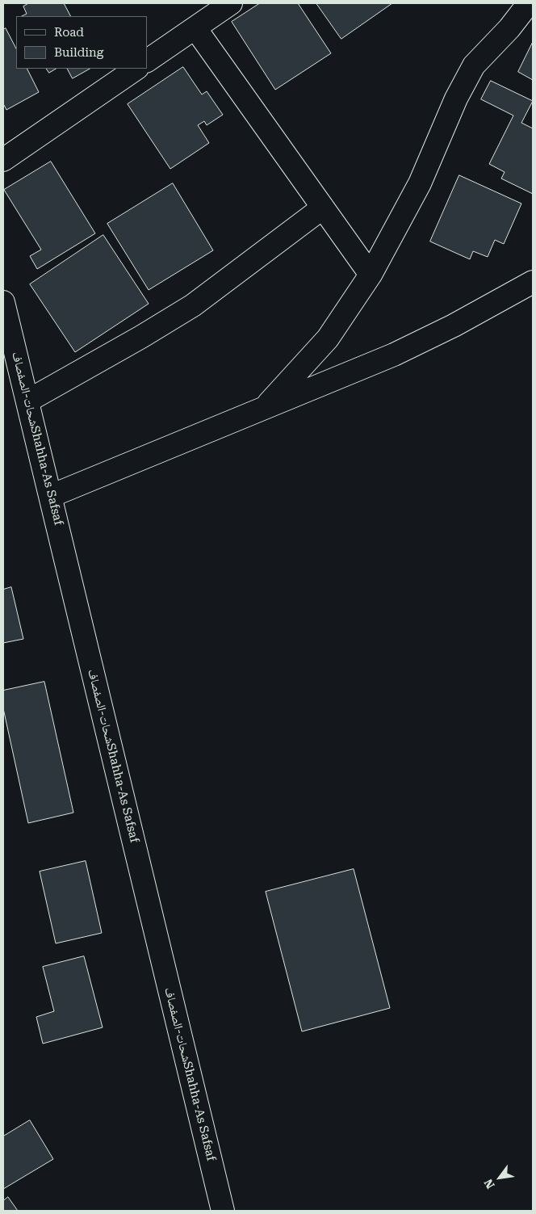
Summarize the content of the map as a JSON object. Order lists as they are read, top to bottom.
{
  "streets": {
    "street": ["شحات-الصفصافShahha-As Safsaf"]
  },
  "legend": ["Road", "Building"],
  "north": "bottom left"
}
